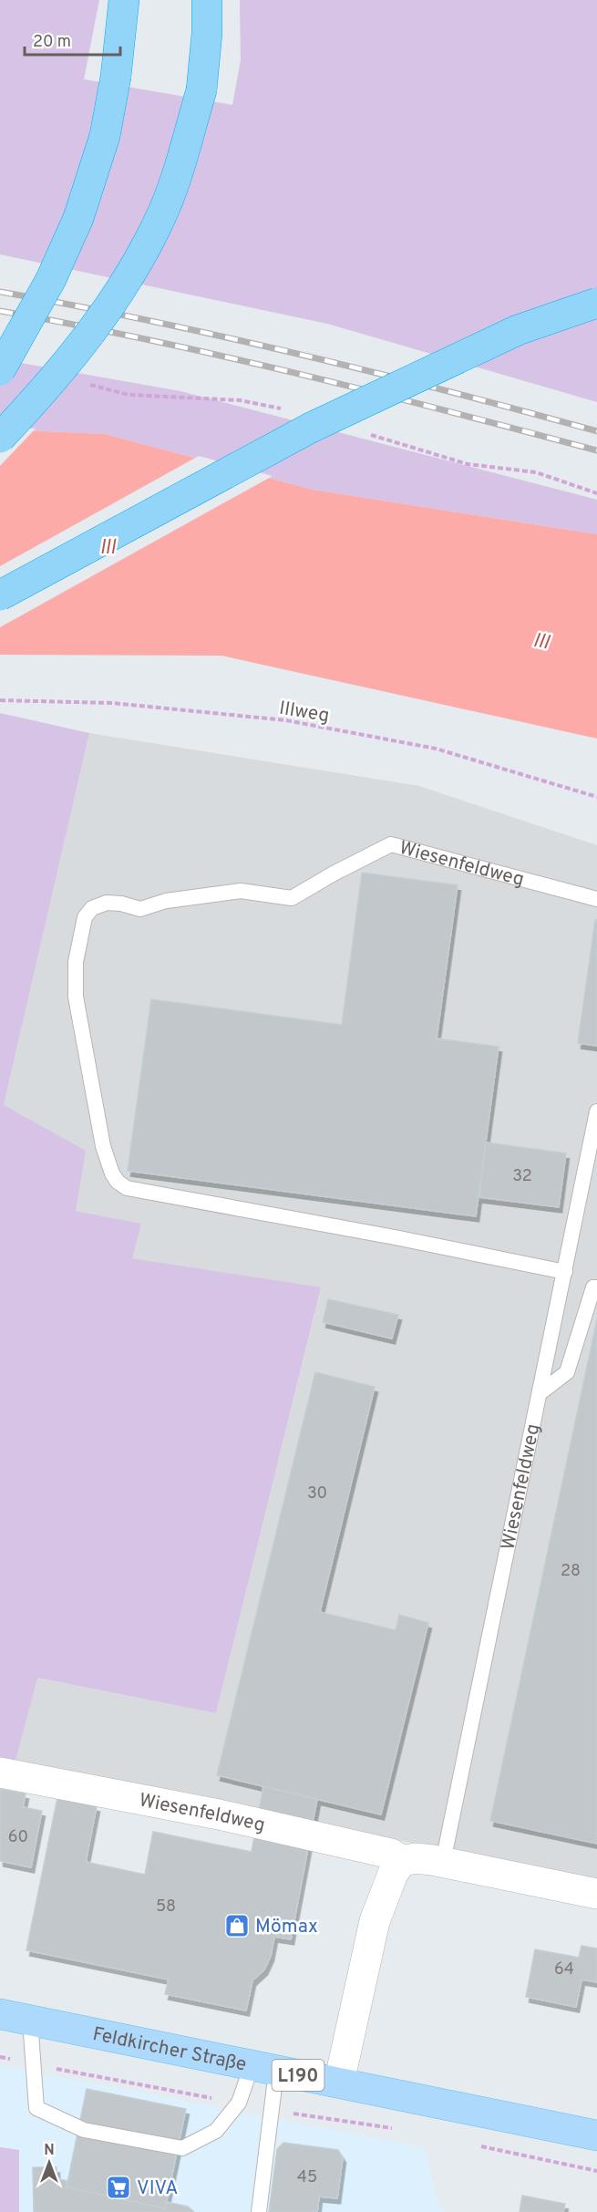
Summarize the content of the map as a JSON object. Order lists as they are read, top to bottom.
{
  "streets": {
    "main road": ["Feldkircher Straße", "L190"],
    "street": ["Wiesenfeldweg"],
    "path": ["Illweg"]
  },
  "water": ["Ill"],
  "places": {
    "shop": ["Mömax"],
    "supermarket": ["VIVA"]
  },
  "house_numbers": [
    "32",
    "30",
    "28",
    "60",
    "58",
    "64",
    "45"
  ],
  "scale_bar": "20 m",
  "north": "top"
}
